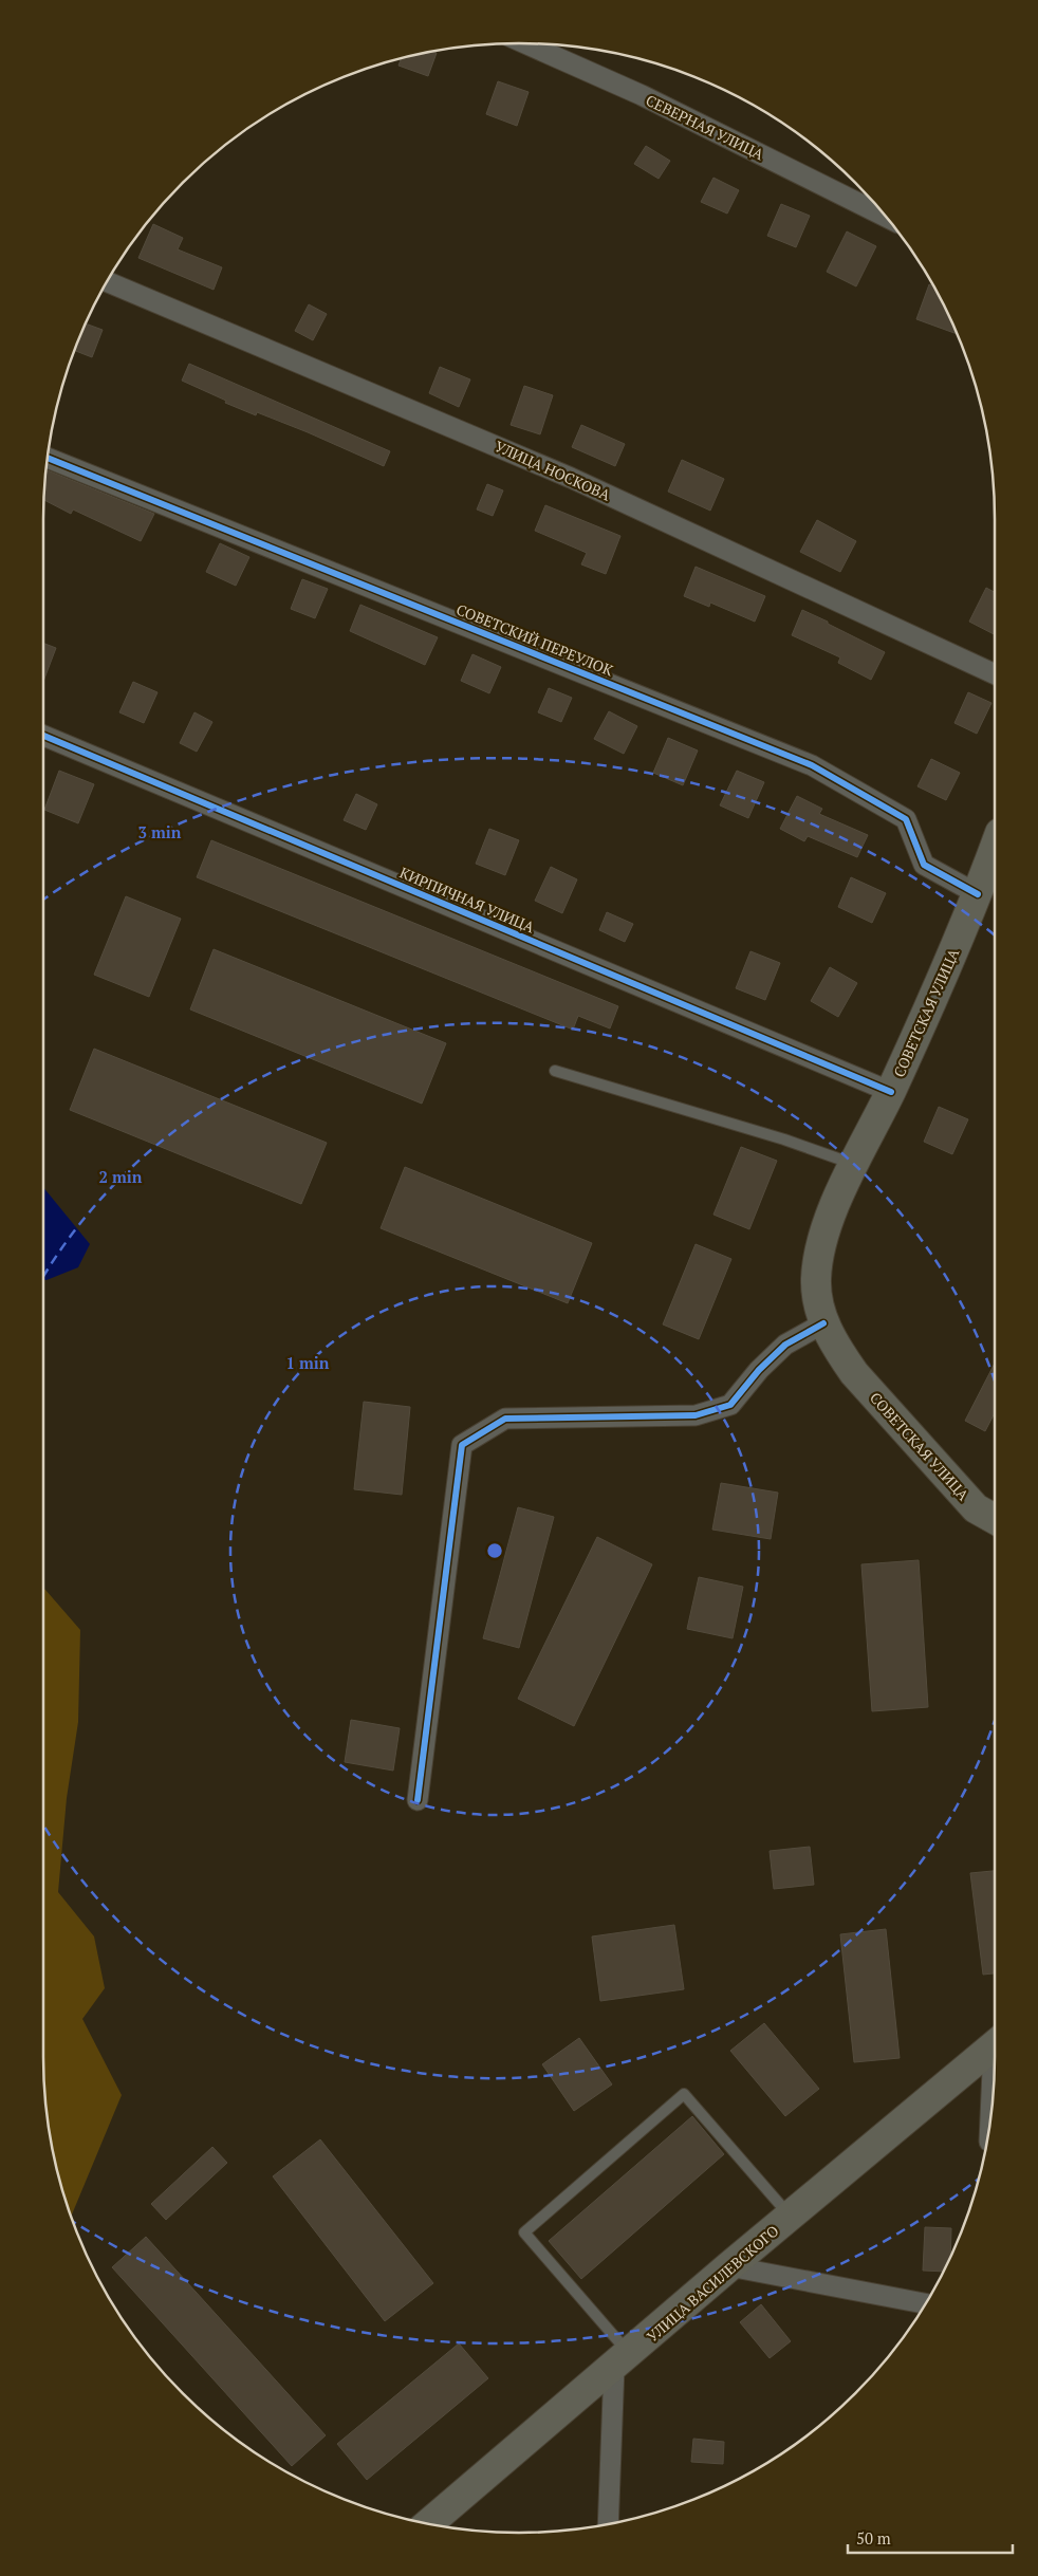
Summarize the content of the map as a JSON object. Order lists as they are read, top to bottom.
{
  "streets": {
    "street": [
      "СЕВЕРНАЯ УЛИЦА",
      "УЛИЦА НОСКОВА",
      "СОВЕТСКИЙ ПЕРЕУЛОК",
      "КИРПИЧНАЯ УЛИЦА",
      "СОВЕТСКАЯ УЛИЦА",
      "УЛИЦА ВАСИЛЕВСКОГО"
    ]
  },
  "crossings": [
    ["СОВЕТСКИЙ ПЕРЕУЛОК", "СОВЕТСКАЯ УЛИЦА"],
    ["КИРПИЧНАЯ УЛИЦА", "СОВЕТСКАЯ УЛИЦА"]
  ],
  "scale_bar": "50 m",
  "rings": ["3 min", "2 min", "1 min"]
}
